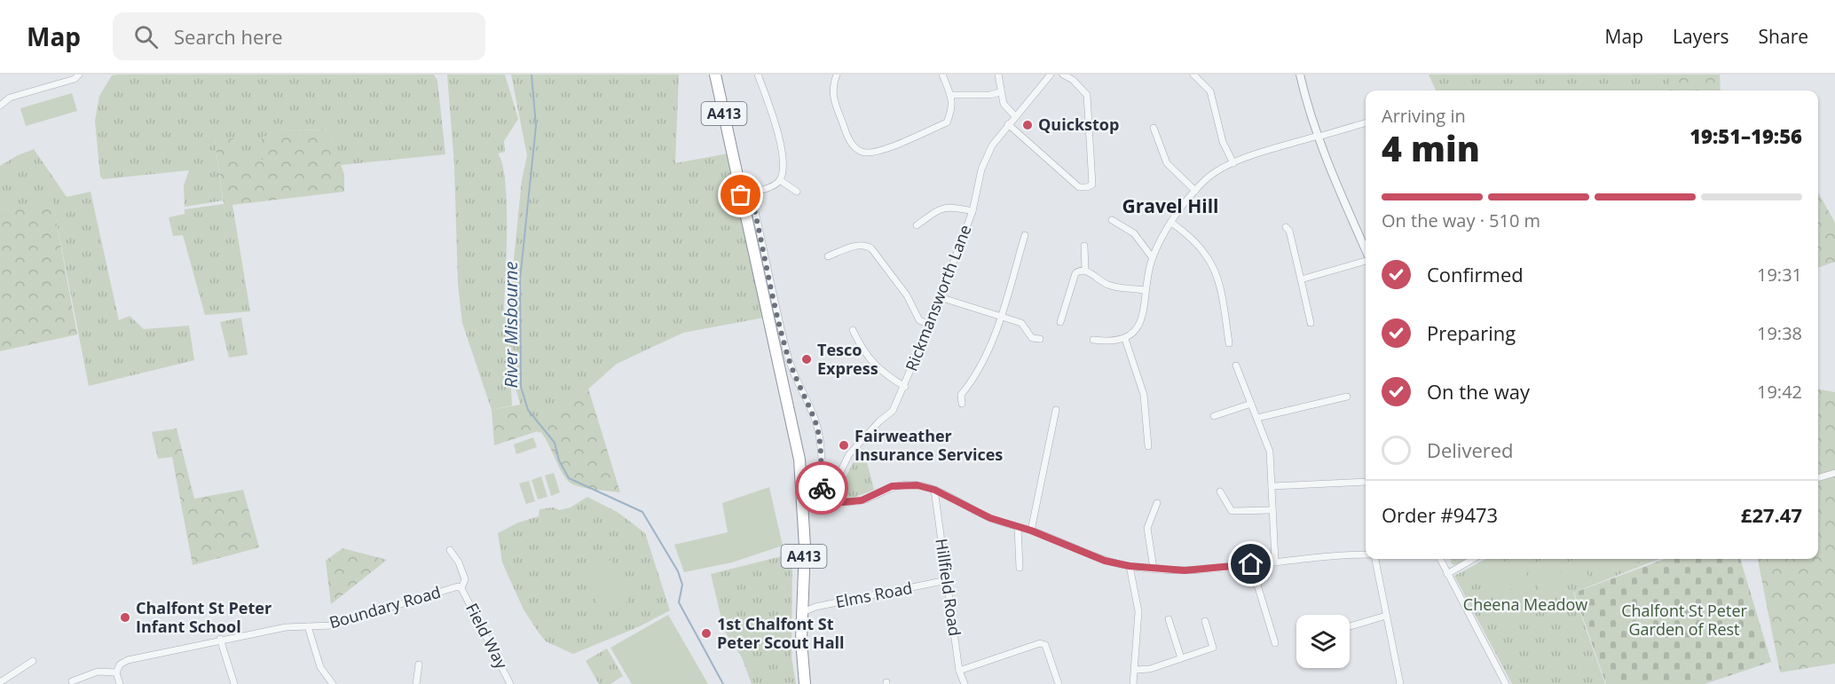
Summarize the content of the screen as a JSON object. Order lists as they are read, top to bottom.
{
  "streets": {
    "highway": ["A413"],
    "street": [
      "Rickmansworth Lane",
      "Hillfield Road",
      "Elms Road",
      "Boundary Road",
      "Field Way"
    ]
  },
  "crossings": [
    ["A413", "Elms Road"],
    ["Hillfield Road", "Elms Road"],
    ["Boundary Road", "Field Way"]
  ],
  "districts": ["Gravel Hill"],
  "water": ["River Misbourne"],
  "parks": ["Cheena Meadow", "Chalfont St Peter Garden of Rest"],
  "places": [
    "Quickstop",
    "Tesco Express",
    "Fairweather Insurance Services",
    "Chalfont St Peter Infant School",
    "1st Chalfont St Peter Scout Hall"
  ],
  "page": {
    "header": "Map",
    "search": "Search here",
    "nav": ["Map", "Layers", "Share"],
    "heading": ["4 min", "Arriving in", "19:51–19:56"],
    "panel": ["Order #9473", "£27.47"],
    "bar": "On the way · 510 m",
    "list": [
      ["Confirmed", "19:31"],
      ["Preparing", "19:38"],
      ["On the way", "19:42"],
      "Delivered"
    ]
  }
}
